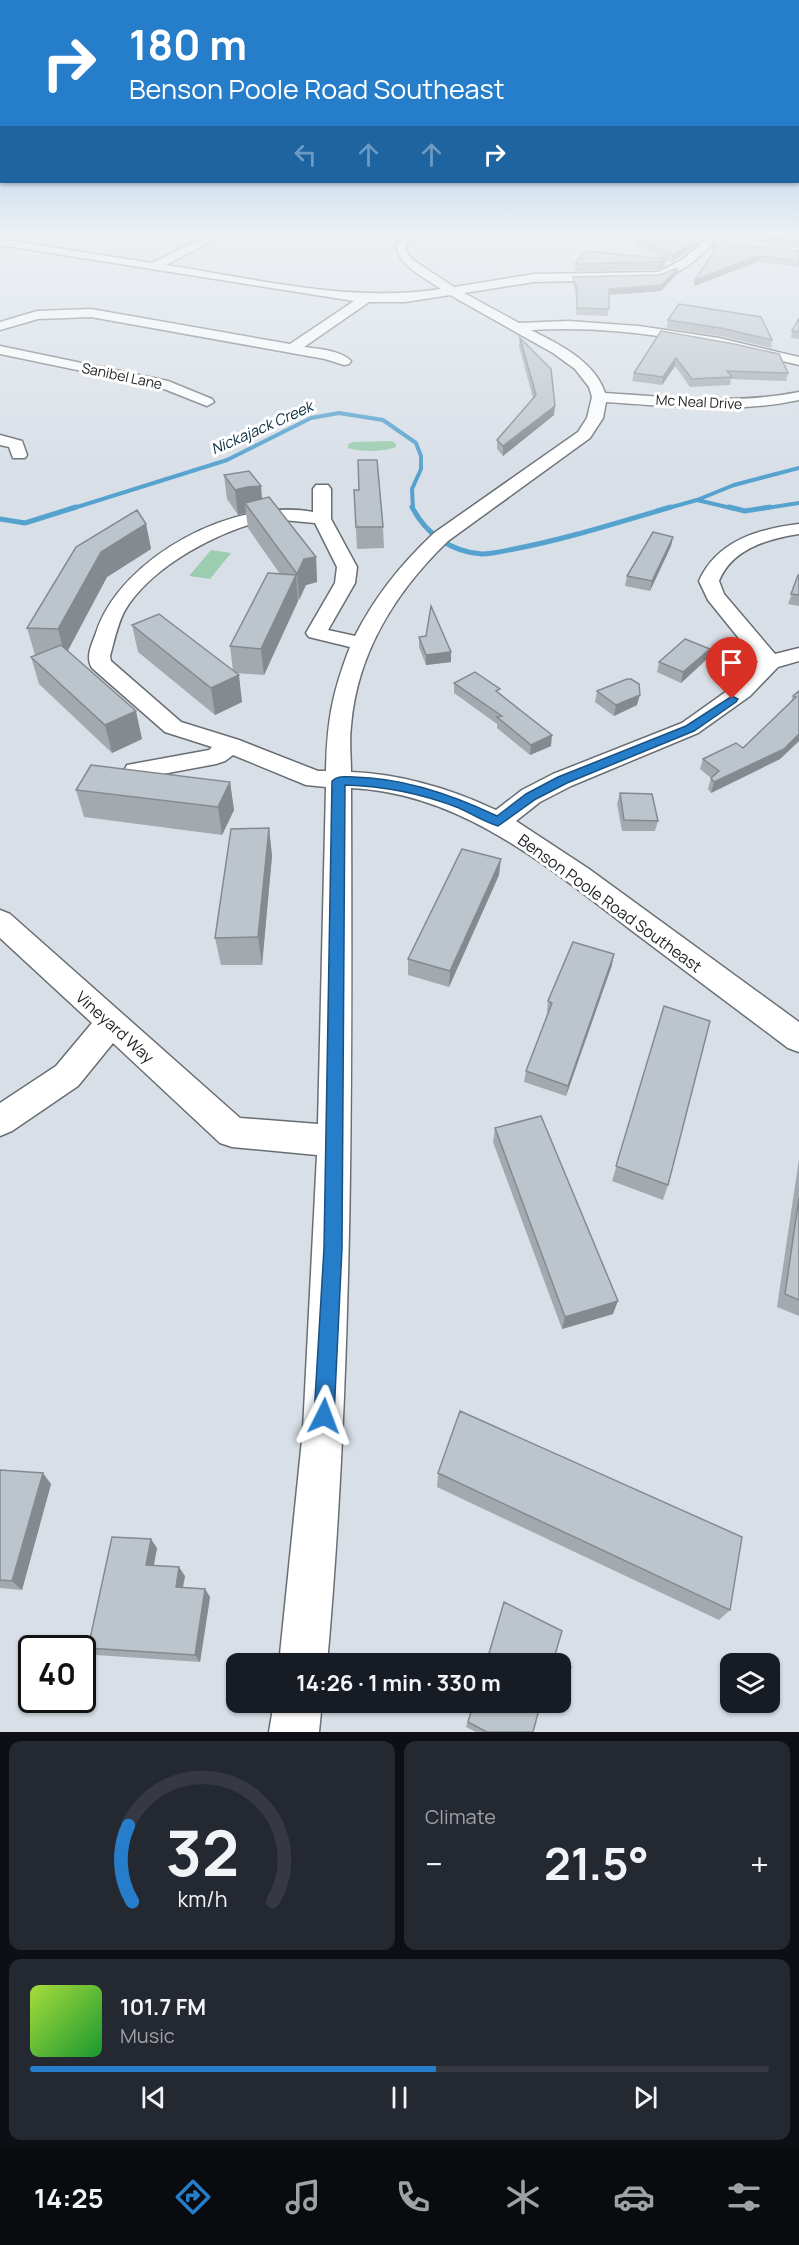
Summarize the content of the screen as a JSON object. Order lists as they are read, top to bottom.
{
  "streets": {
    "street": [
      "Sanibel Lane",
      "Mc Neal Drive",
      "Benson Poole Road Southeast",
      "Vineyard Way"
    ]
  },
  "water": ["Nickajack Creek"],
  "page": {
    "turn": ["180 m", "Benson Poole Road Southeast"],
    "limit": "40",
    "trip": "14:26 · 1 min · 330 m",
    "tile": "Climate",
    "heat": ["−", "21.5°", "+"],
    "song": ["101.7 FM", "Music"],
    "tabs": "14:25",
    "gauge": ["32", "km/h"]
  }
}
